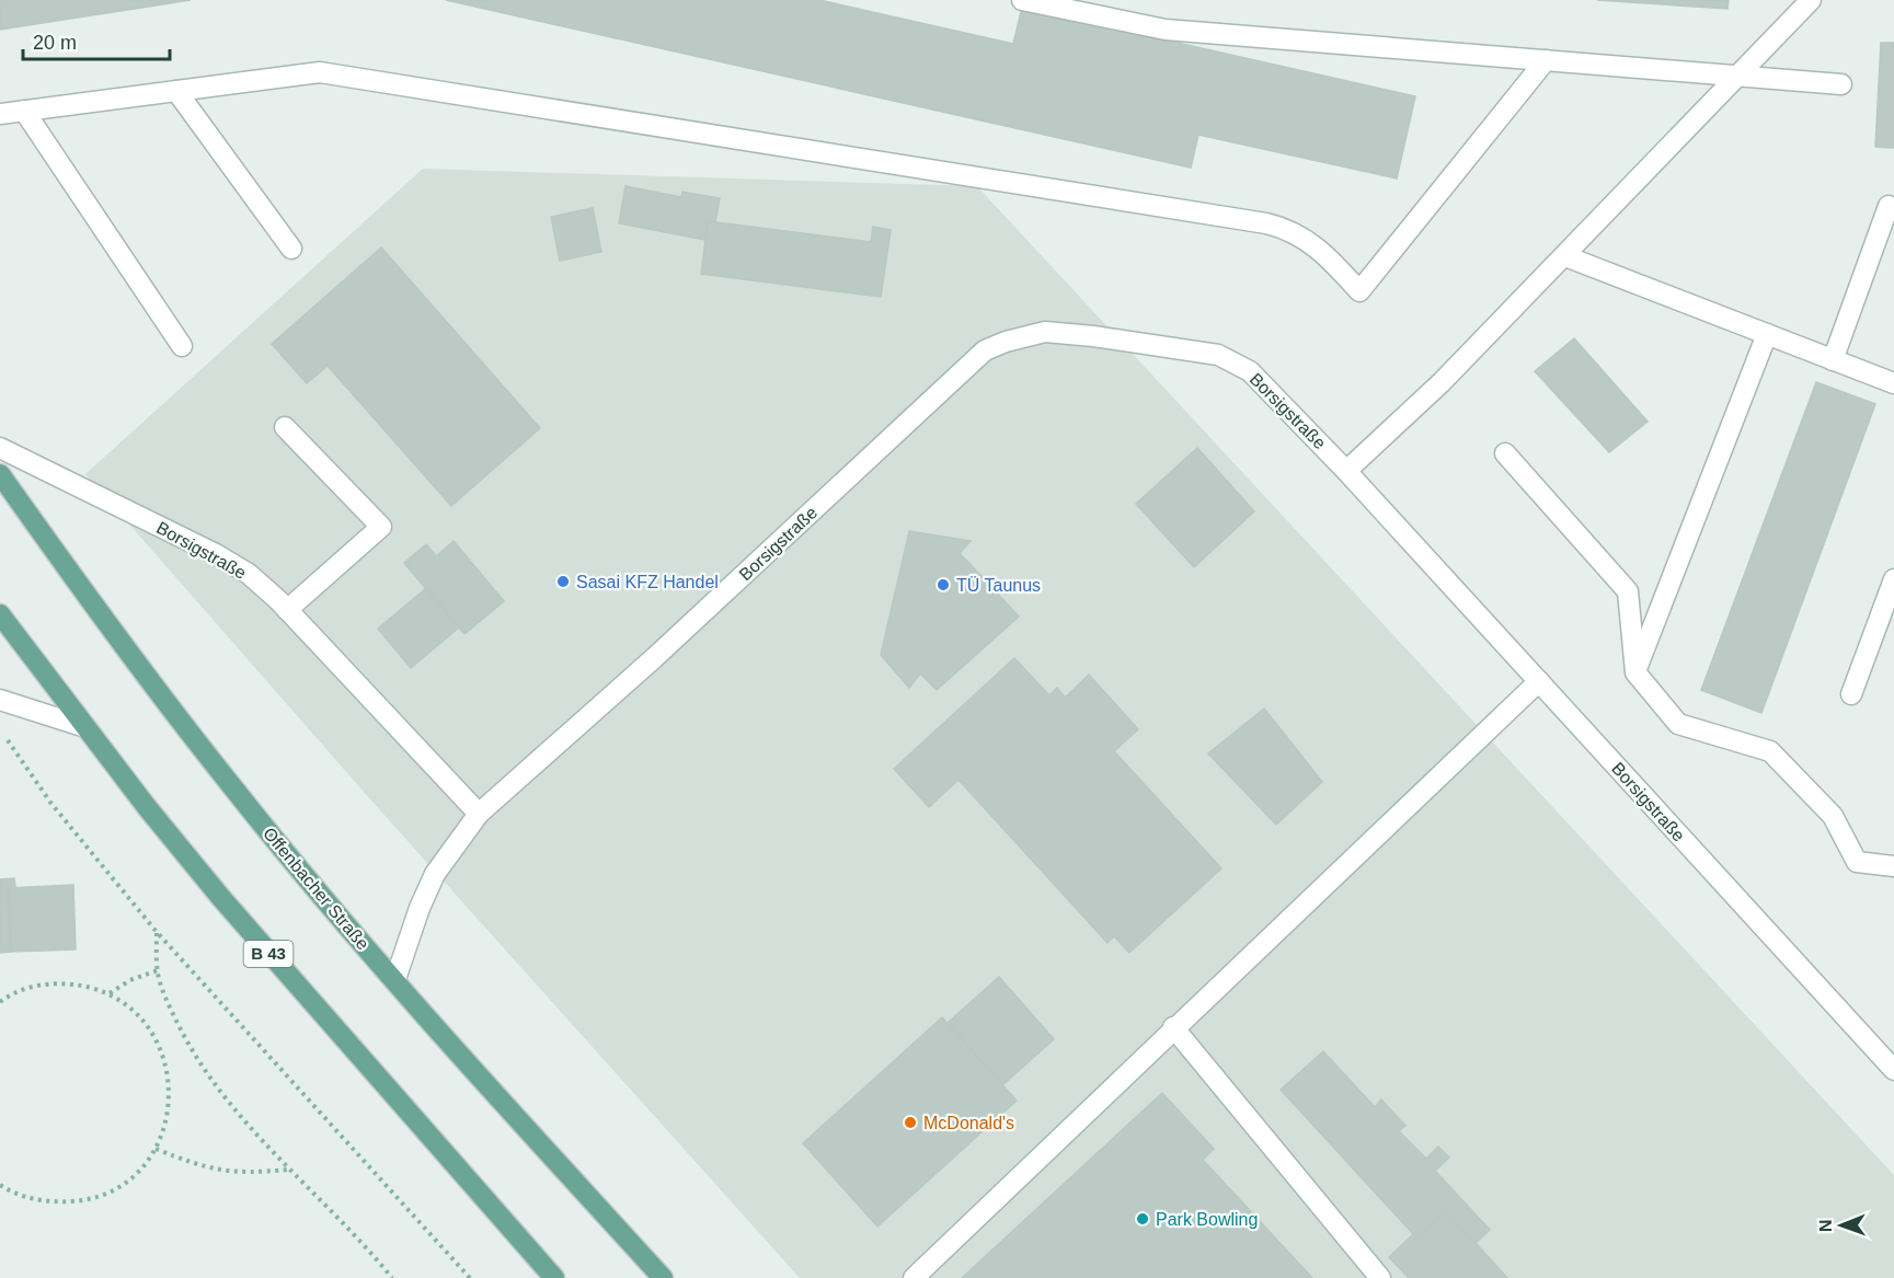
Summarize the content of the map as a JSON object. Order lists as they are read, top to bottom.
{
  "streets": {
    "main road": ["Offenbacher Straße", "B 43"],
    "street": ["Borsigstraße"]
  },
  "crossings": [
    ["Borsigstraße", "Offenbacher Straße"]
  ],
  "places": [
    "Sasai KFZ Handel",
    "TÜ Taunus",
    "McDonald's",
    "Park Bowling"
  ],
  "scale_bar": "20 m",
  "north": "left"
}
